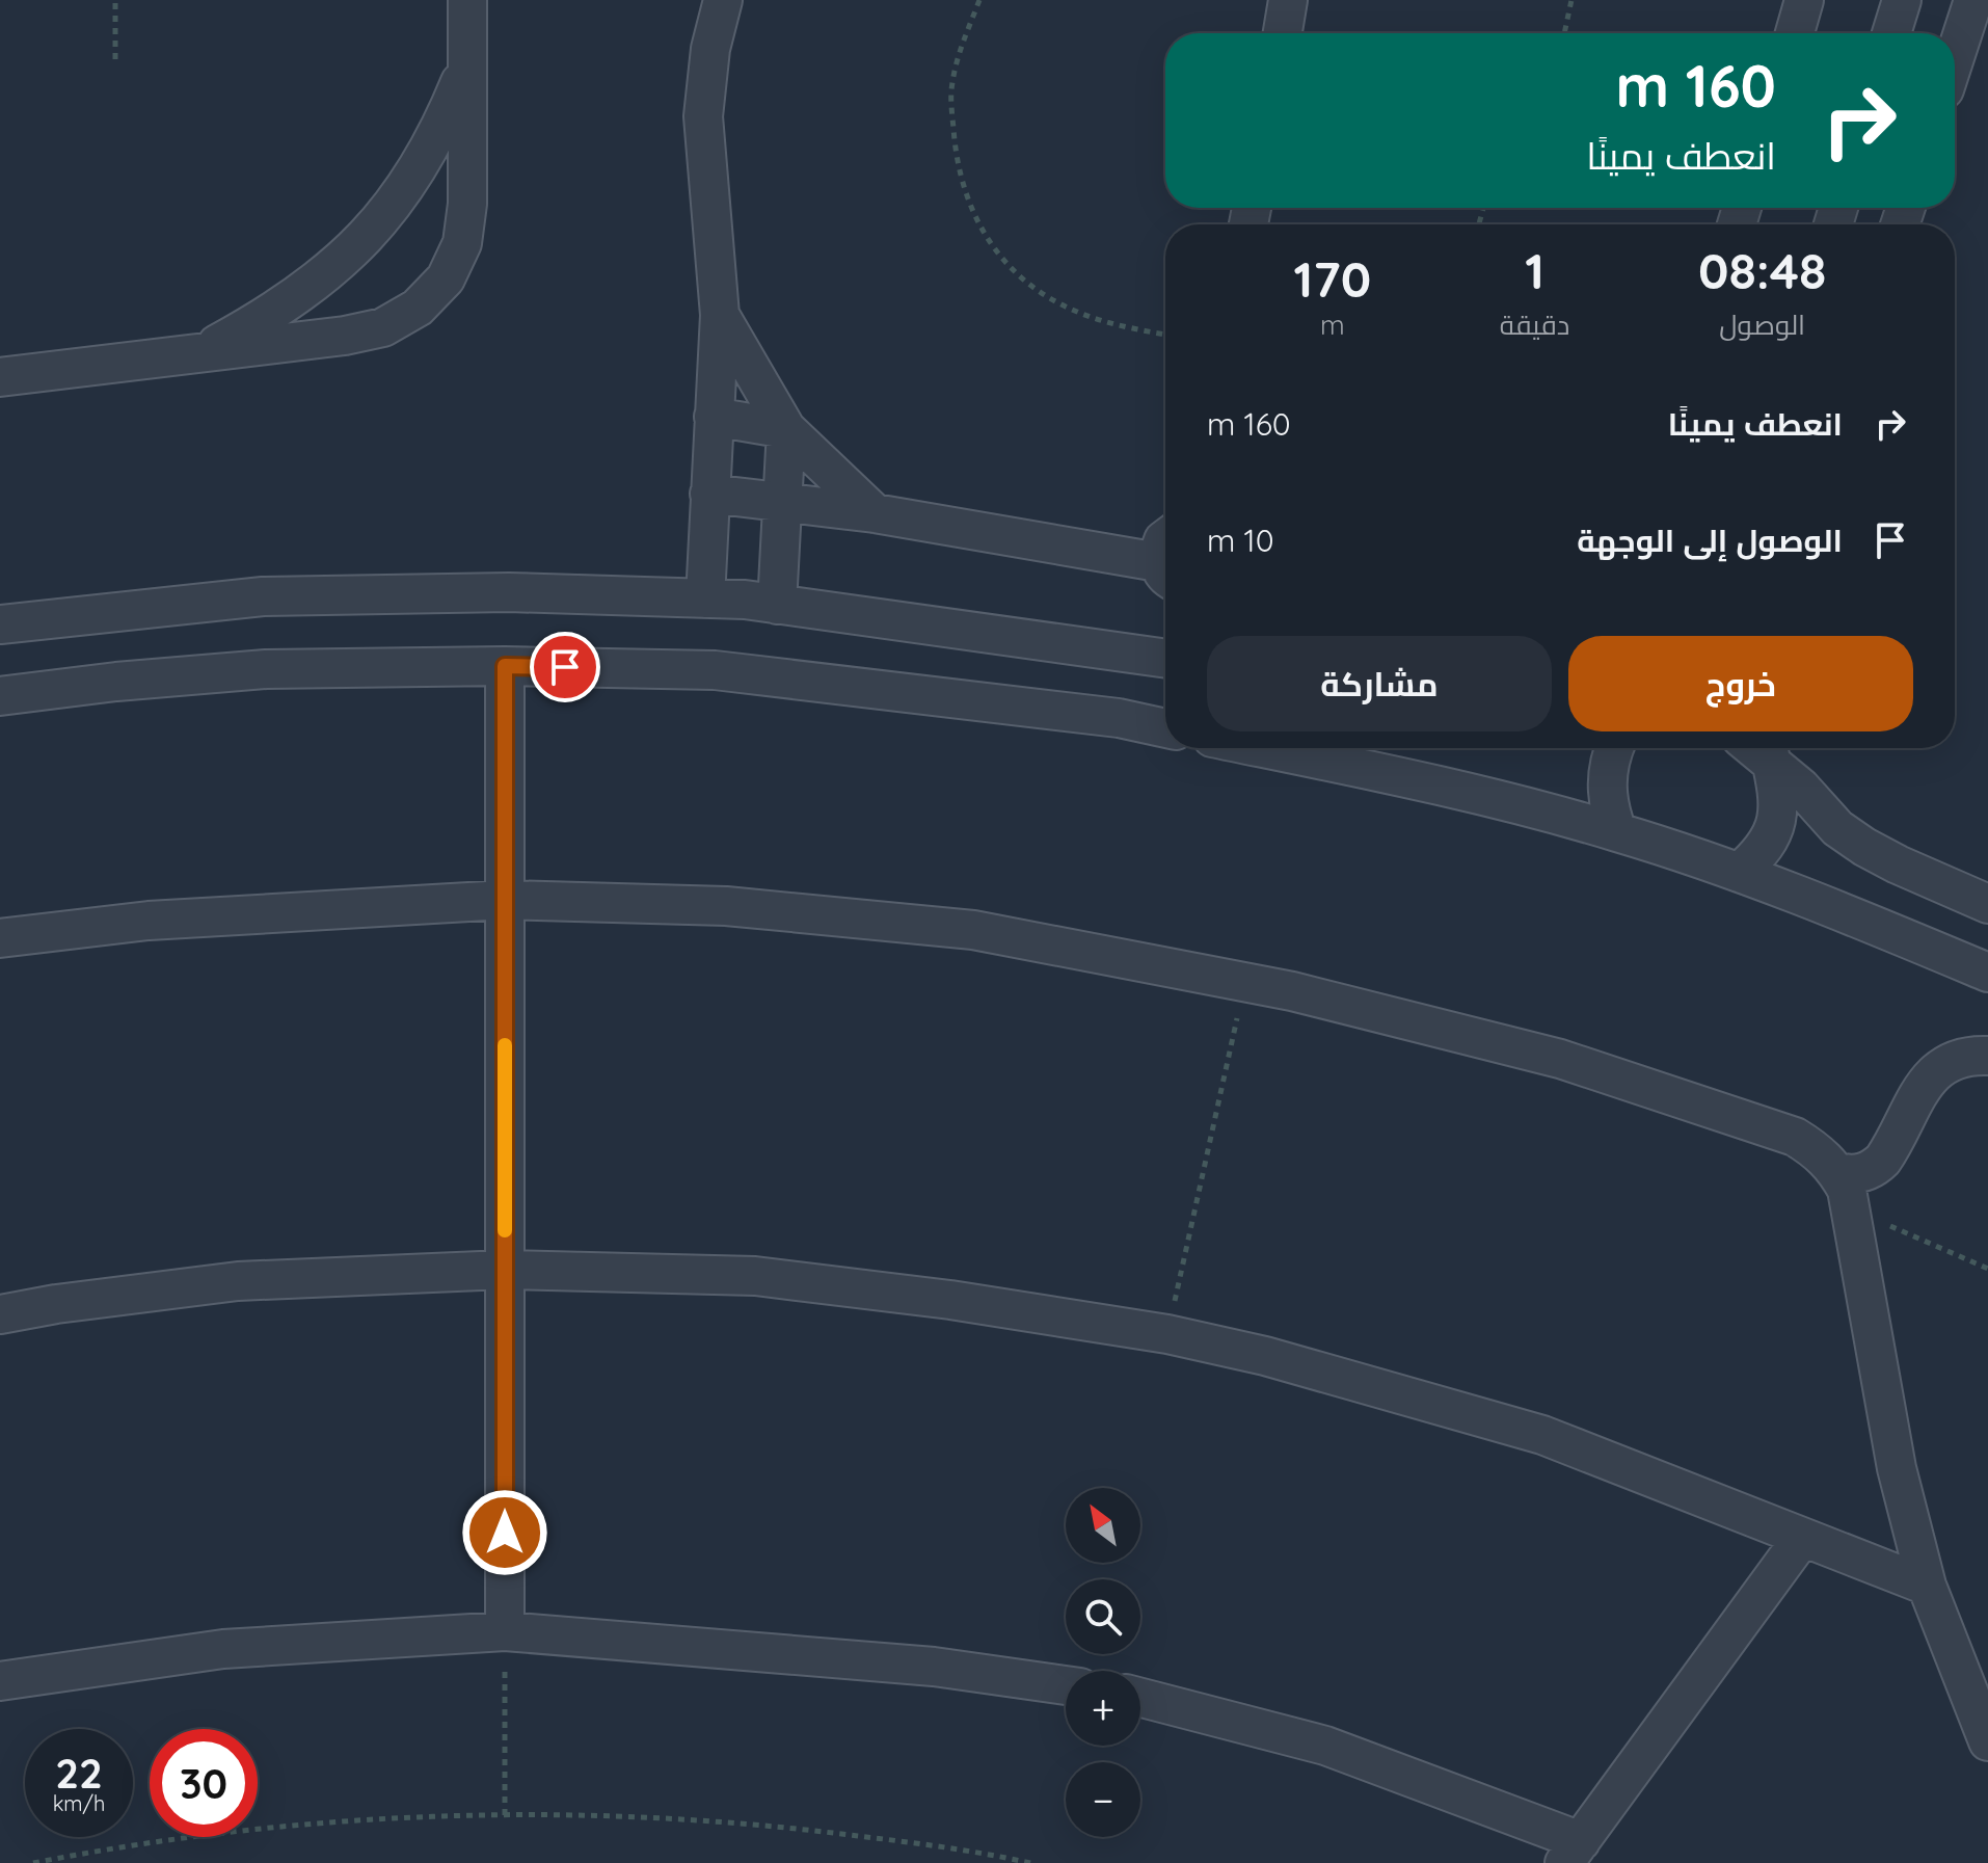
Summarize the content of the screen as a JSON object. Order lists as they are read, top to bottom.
{
  "north": "top left",
  "page": {
    "turn": ["160 m", "انعطف يمينًا"],
    "eta": [
      "08:48",
      "الوصول",
      "1",
      "دقيقة",
      "170",
      "m"
    ],
    "list": [
      {
        "name": "انعطف يمينًا",
        "value": "160 m"
      },
      {
        "name": "الوصول إلى الوجهة",
        "value": "10 m"
      }
    ],
    "buttons": ["خروج", "مشاركة"],
    "map_buttons": ["+", "−"],
    "speed": "22 km/h",
    "limit": "30"
  }
}
